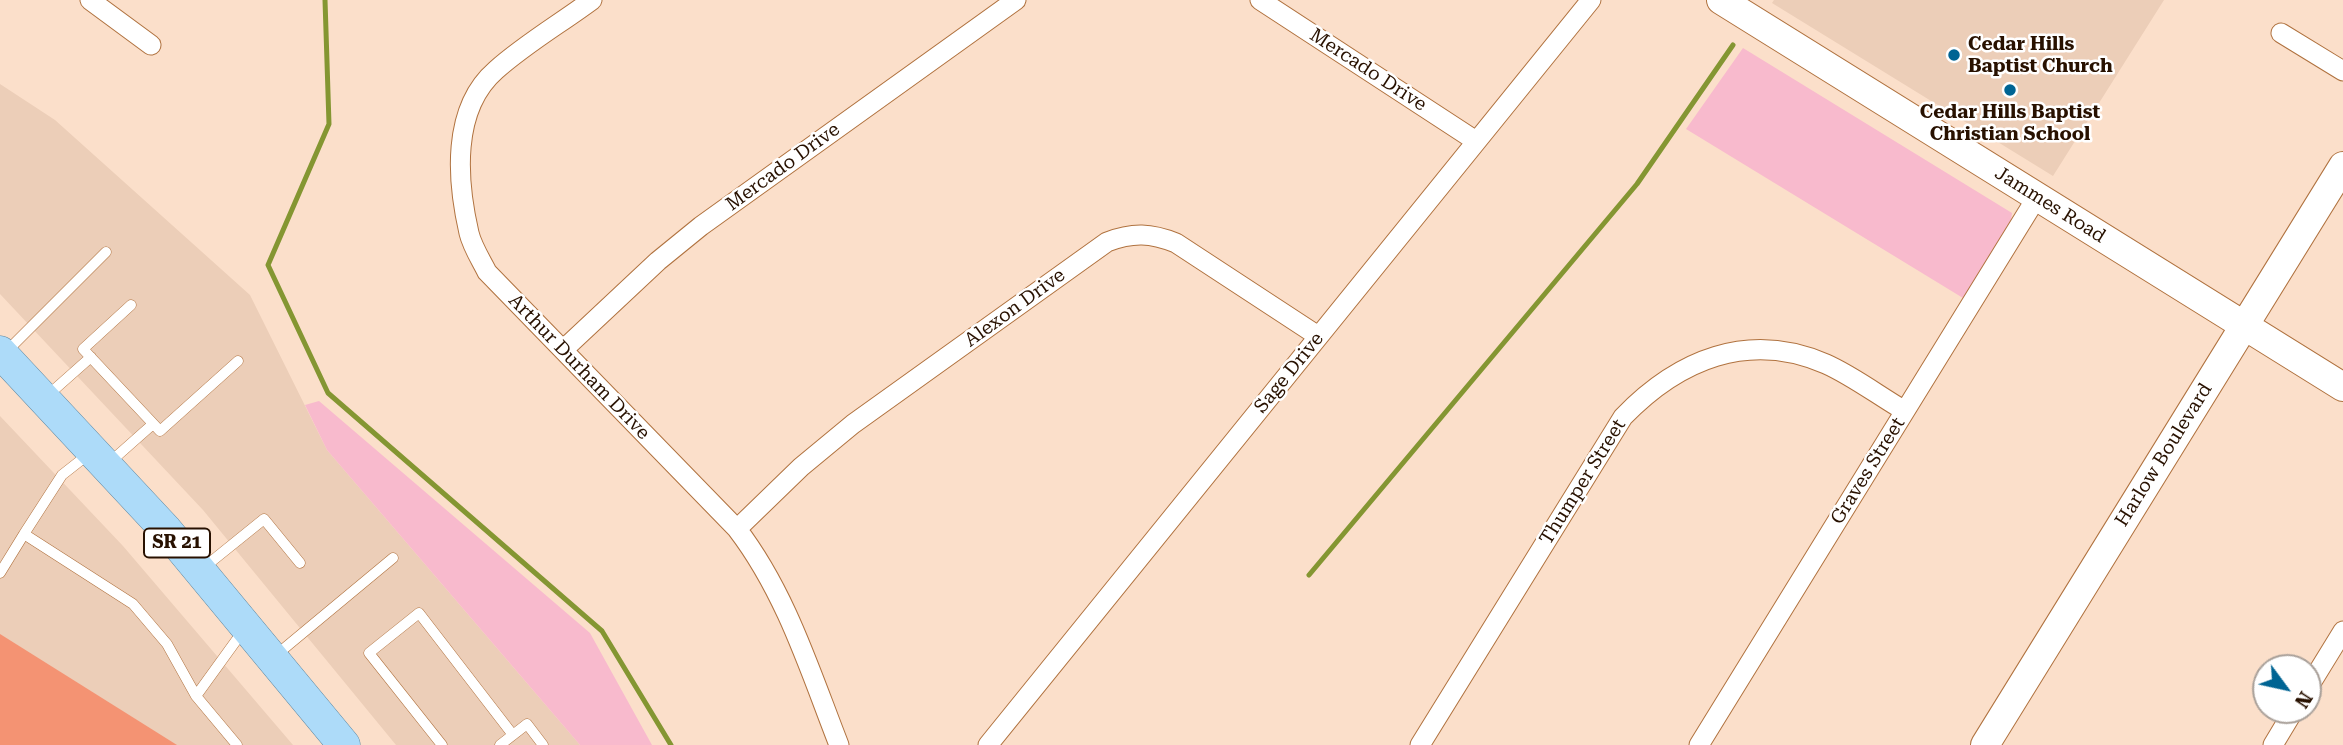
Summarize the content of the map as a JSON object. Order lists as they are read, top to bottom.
{
  "streets": {
    "main road": ["SR 21"],
    "street": [
      "Mercado Drive",
      "Jammes Road",
      "Alexon Drive",
      "Arthur Durham Drive",
      "Sage Drive",
      "Harlow Boulevard",
      "Graves Street",
      "Thumper Street"
    ]
  },
  "crossings": [
    ["Mercado Drive", "Arthur Durham Drive"],
    ["Mercado Drive", "Sage Drive"],
    ["Jammes Road", "Harlow Boulevard"],
    ["Jammes Road", "Graves Street"],
    ["Alexon Drive", "Arthur Durham Drive"],
    ["Alexon Drive", "Sage Drive"],
    ["Graves Street", "Thumper Street"]
  ],
  "places": ["Cedar Hills Baptist Church", "Cedar Hills Baptist Christian School"],
  "north": "bottom right"
}
